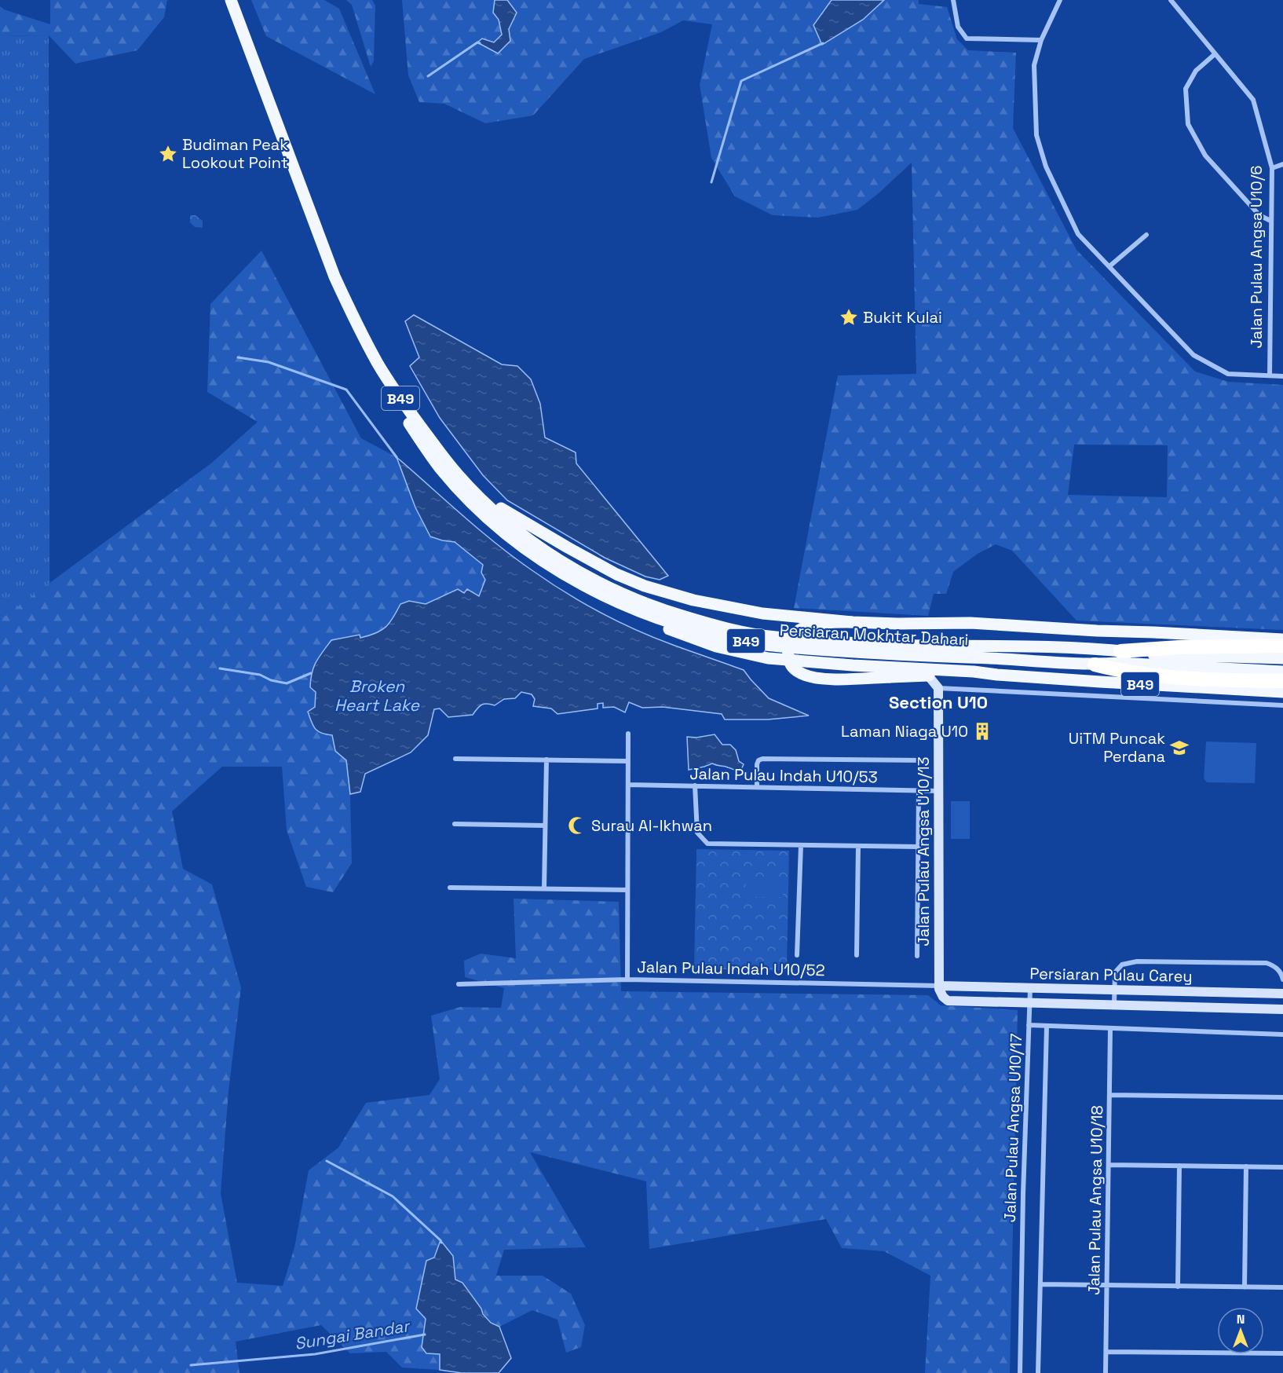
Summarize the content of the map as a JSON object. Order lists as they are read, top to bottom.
{
  "streets": {
    "main road": ["B49", "Persiaran Mokhtar Dahari"],
    "street": [
      "Jalan Pulau Angsa U10/6",
      "Jalan Pulau Indah U10/53",
      "Jalan Pulau Angsa U10/13",
      "Jalan Pulau Indah U10/52",
      "Persiaran Pulau Carey",
      "Jalan Pulau Angsa U10/17",
      "Jalan Pulau Angsa U10/18"
    ]
  },
  "crossings": [
    ["B49", "Persiaran Mokhtar Dahari"],
    ["Jalan Pulau Indah U10/53", "Jalan Pulau Angsa U10/13"],
    ["Jalan Pulau Indah U10/53", "Jalan Pulau Indah U10/52"],
    ["Jalan Pulau Angsa U10/13", "Jalan Pulau Indah U10/52"],
    ["Jalan Pulau Angsa U10/13", "Persiaran Pulau Carey"],
    ["Jalan Pulau Indah U10/52", "Persiaran Pulau Carey"],
    ["Jalan Pulau Angsa U10/17", "Jalan Pulau Angsa U10/18"]
  ],
  "districts": ["Section U10"],
  "water": ["Broken Heart Lake", "Sungai Bandar"],
  "places": {
    "place": ["Budiman Peak Lookout Point", "Bukit Kulai"],
    "building": ["Laman Niaga U10"],
    "school or university": ["UiTM Puncak Perdana"],
    "mosque": ["Surau Al-Ikhwan"]
  },
  "north": "top"
}
